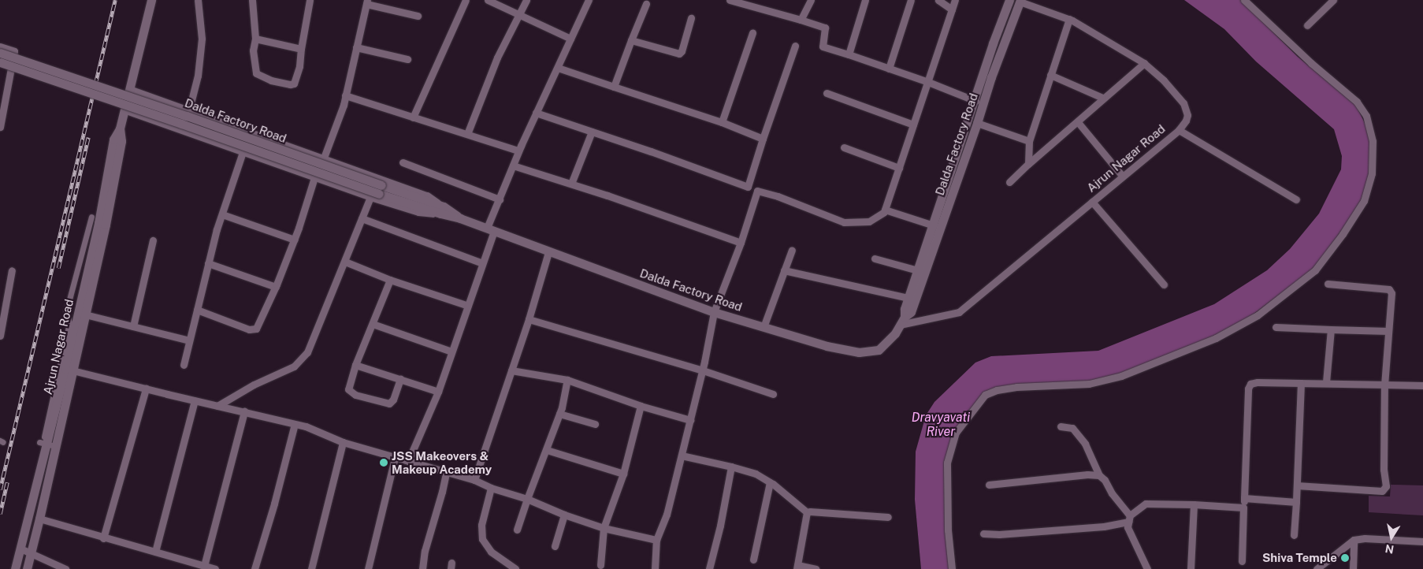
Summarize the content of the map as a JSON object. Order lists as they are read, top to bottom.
{
  "streets": {
    "street": ["Dalda Factory Road", "Ajrun Nagar Road"]
  },
  "crossings": [
    ["Dalda Factory Road", "Ajrun Nagar Road"]
  ],
  "water": ["Dravyavati River"],
  "places": ["JSS Makeovers & Makeup Academy", "Shiva Temple"],
  "north": "bottom"
}
